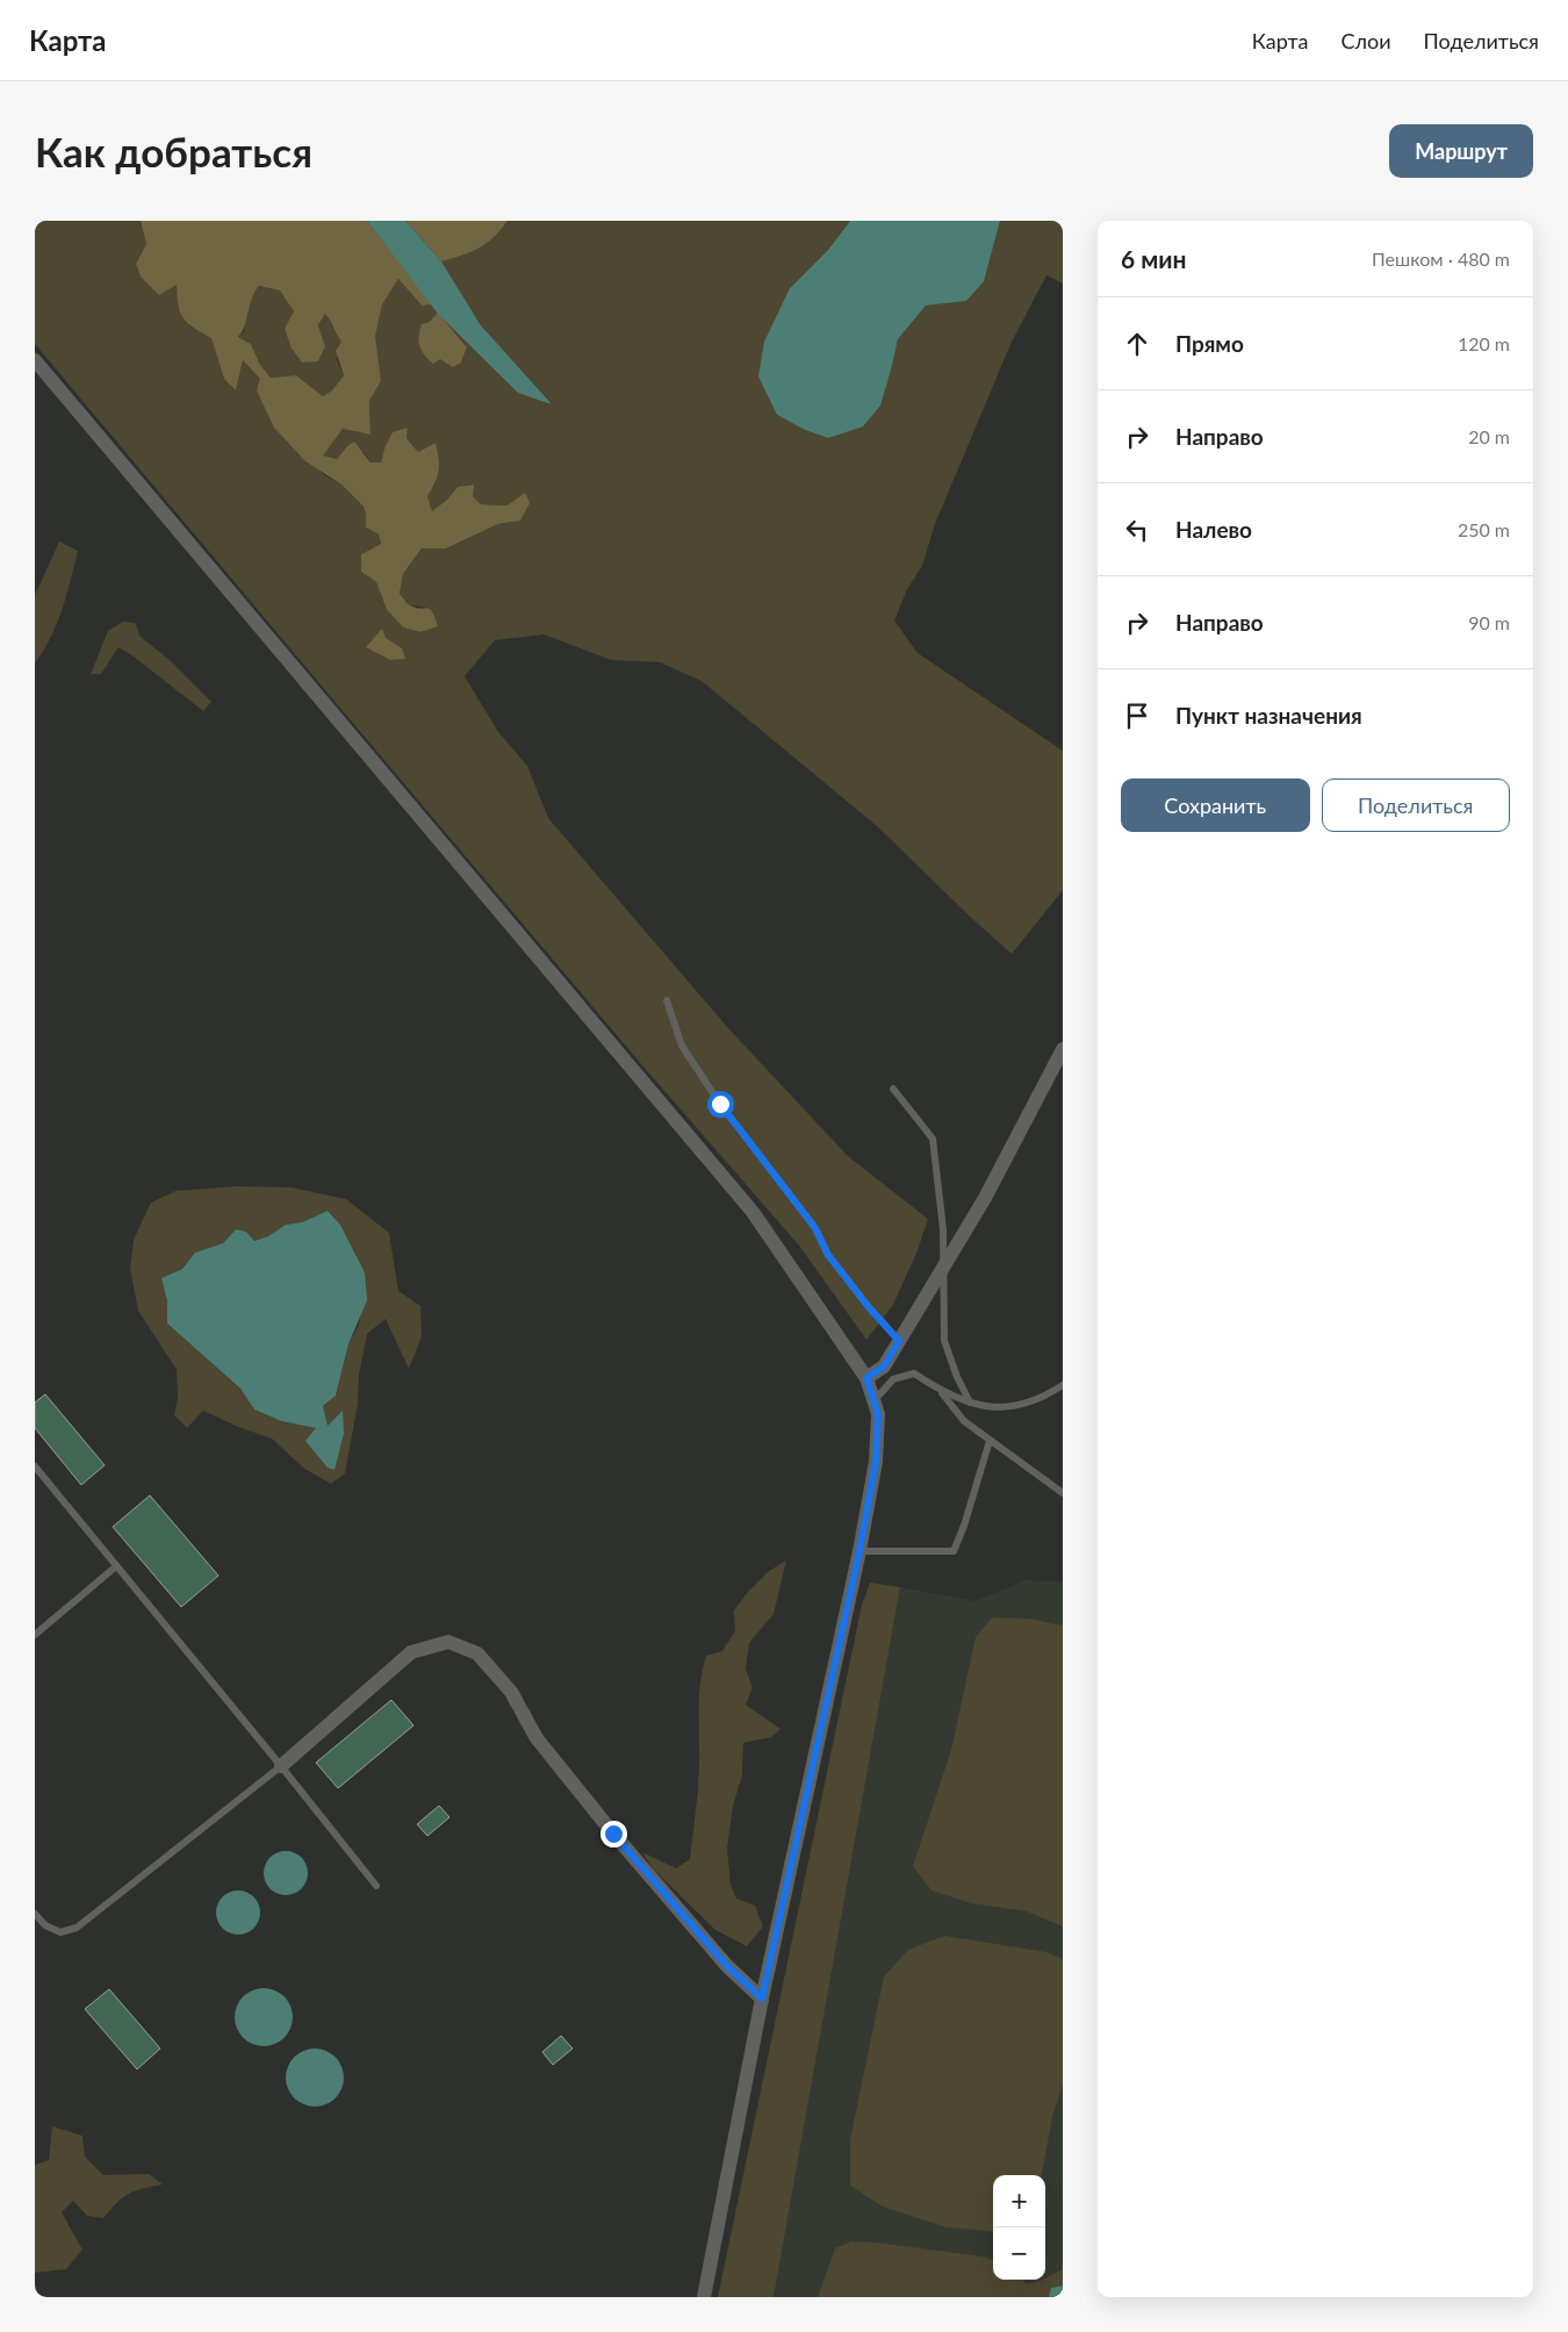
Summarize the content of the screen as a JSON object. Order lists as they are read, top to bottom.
{
  "page": {
    "header": "Карта",
    "nav": ["Карта", "Слои", "Поделиться"],
    "buttons": [
      "Маршрут",
      ["Сохранить", "Поделиться"]
    ],
    "title": "Как добраться",
    "heading": ["6 мин", "Пешком · 480 m"],
    "list": [
      ["Прямо", "120 m"],
      ["Направо", "20 m"],
      ["Налево", "250 m"],
      ["Направо", "90 m"],
      "Пункт назначения"
    ],
    "map_buttons": ["+", "−"]
  }
}
